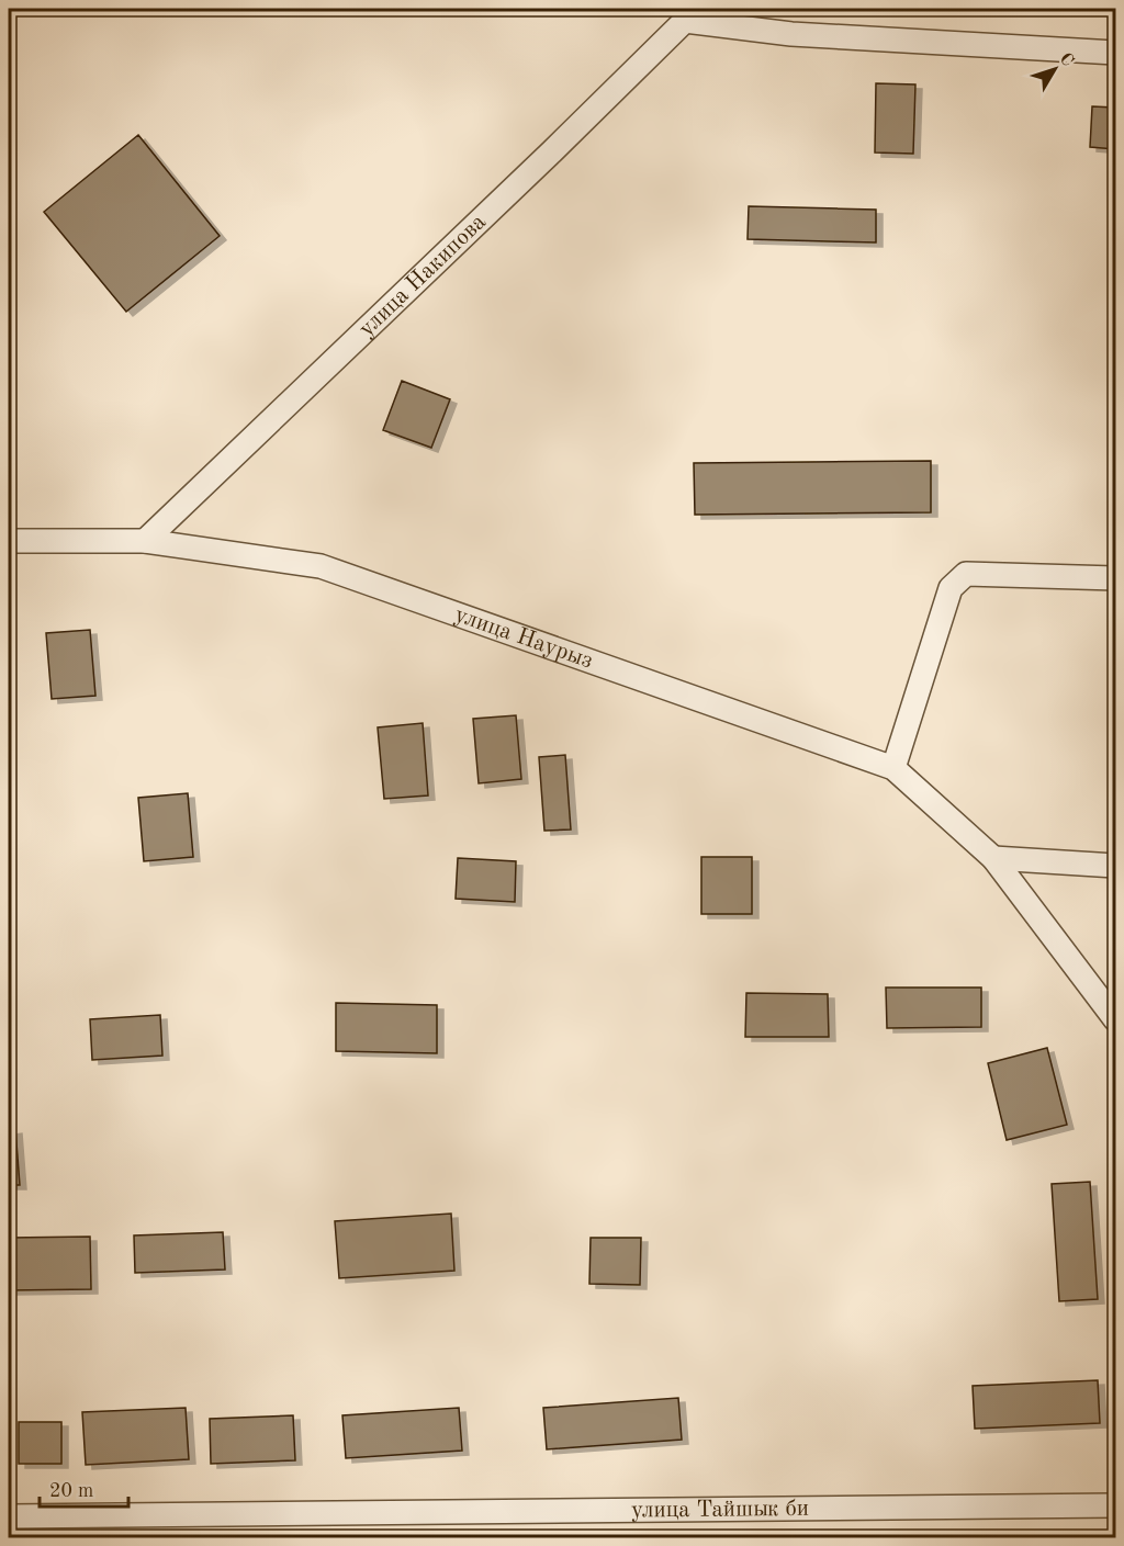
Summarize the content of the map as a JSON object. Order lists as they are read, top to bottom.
{
  "streets": {
    "street": ["улица Накипова", "улица Наурыз", "улица Тайшык би"]
  },
  "crossings": [
    ["улица Накипова", "улица Наурыз"]
  ],
  "scale_bar": "20 m",
  "north": "top right"
}
